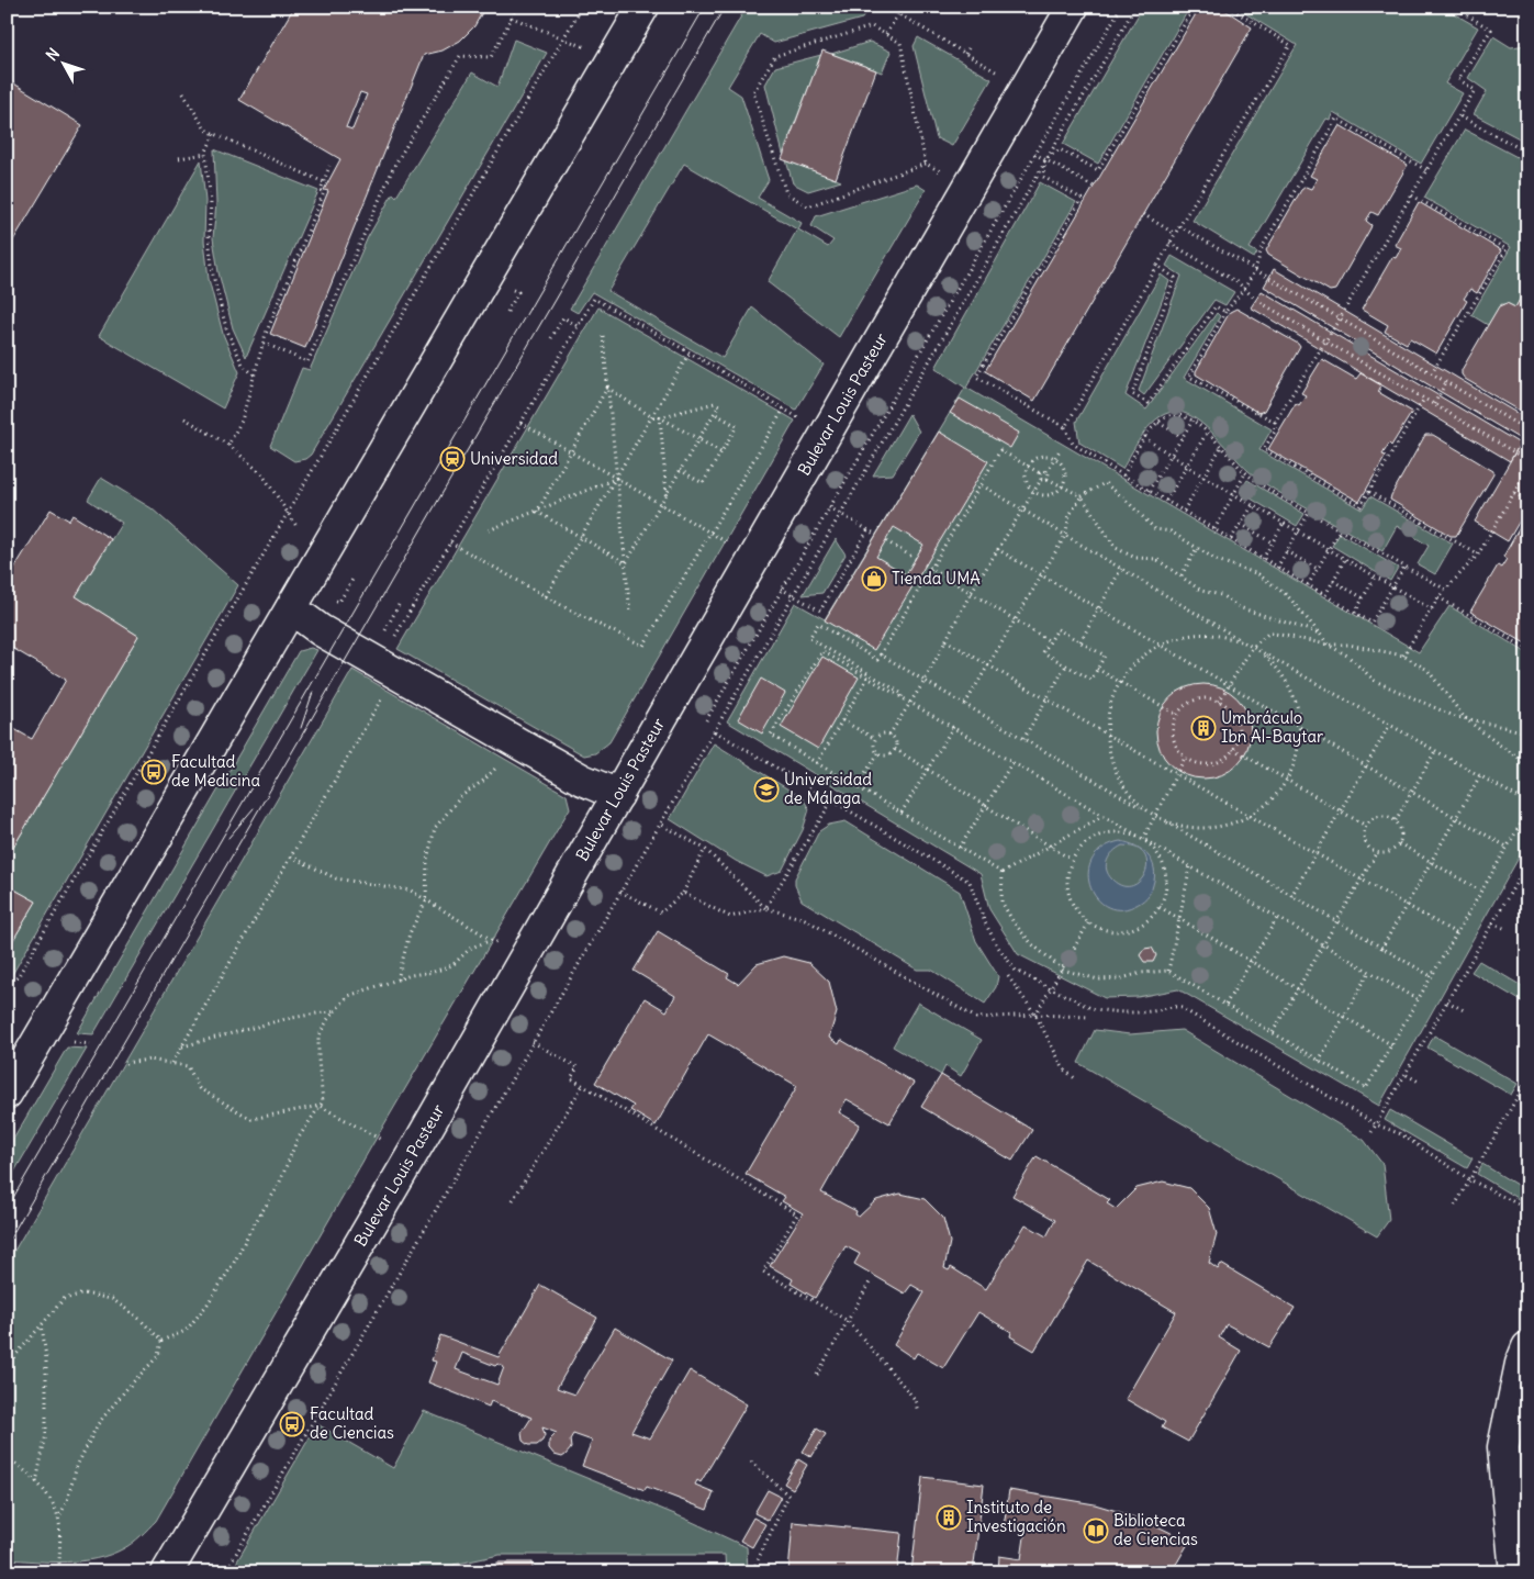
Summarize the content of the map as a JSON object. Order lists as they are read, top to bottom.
{
  "streets": {
    "street": ["Bulevar Louis Pasteur"]
  },
  "places": {
    "station": ["Universidad"],
    "shop": ["Tienda UMA"],
    "building": ["Umbráculo Ibn Al-Baytar", "Instituto de Investigación"],
    "bus stop": ["Facultad de Medicina", "Facultad de Ciencias"],
    "school or university": ["Universidad de Málaga"],
    "library": ["Biblioteca de Ciencias"]
  },
  "north": "top left"
}
